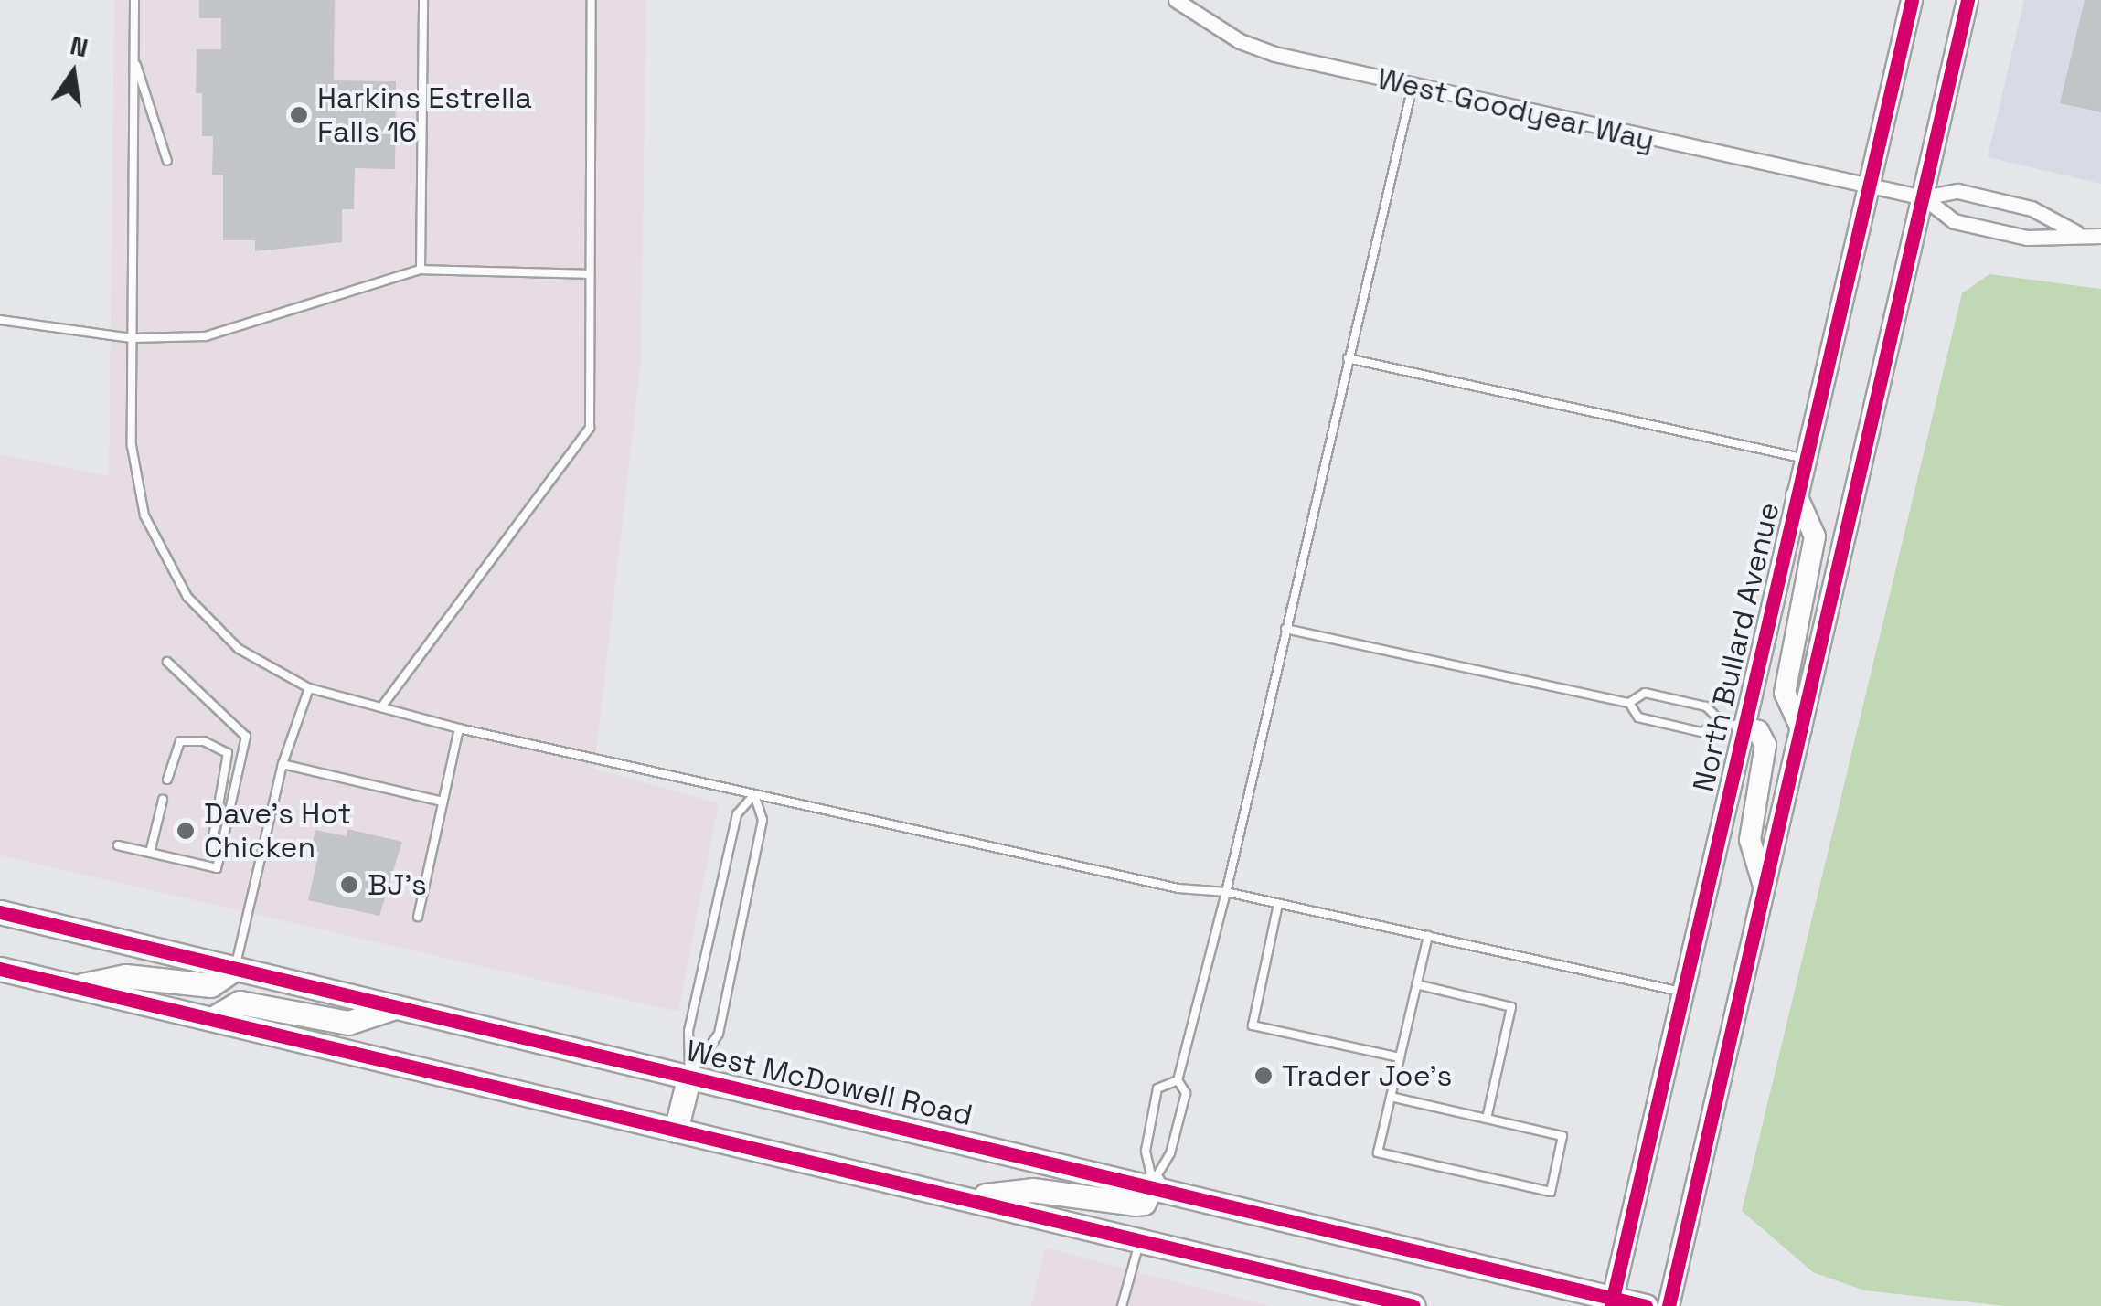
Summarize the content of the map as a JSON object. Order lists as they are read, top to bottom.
{
  "streets": {
    "main road": ["North Bullard Avenue", "West McDowell Road"],
    "street": ["West Goodyear Way"]
  },
  "crossings": [
    ["West Goodyear Way", "North Bullard Avenue"],
    ["North Bullard Avenue", "West McDowell Road"]
  ],
  "places": [
    "Harkins Estrella Falls 16",
    "Dave's Hot Chicken",
    "BJ's",
    "Trader Joe's"
  ],
  "north": "top"
}
